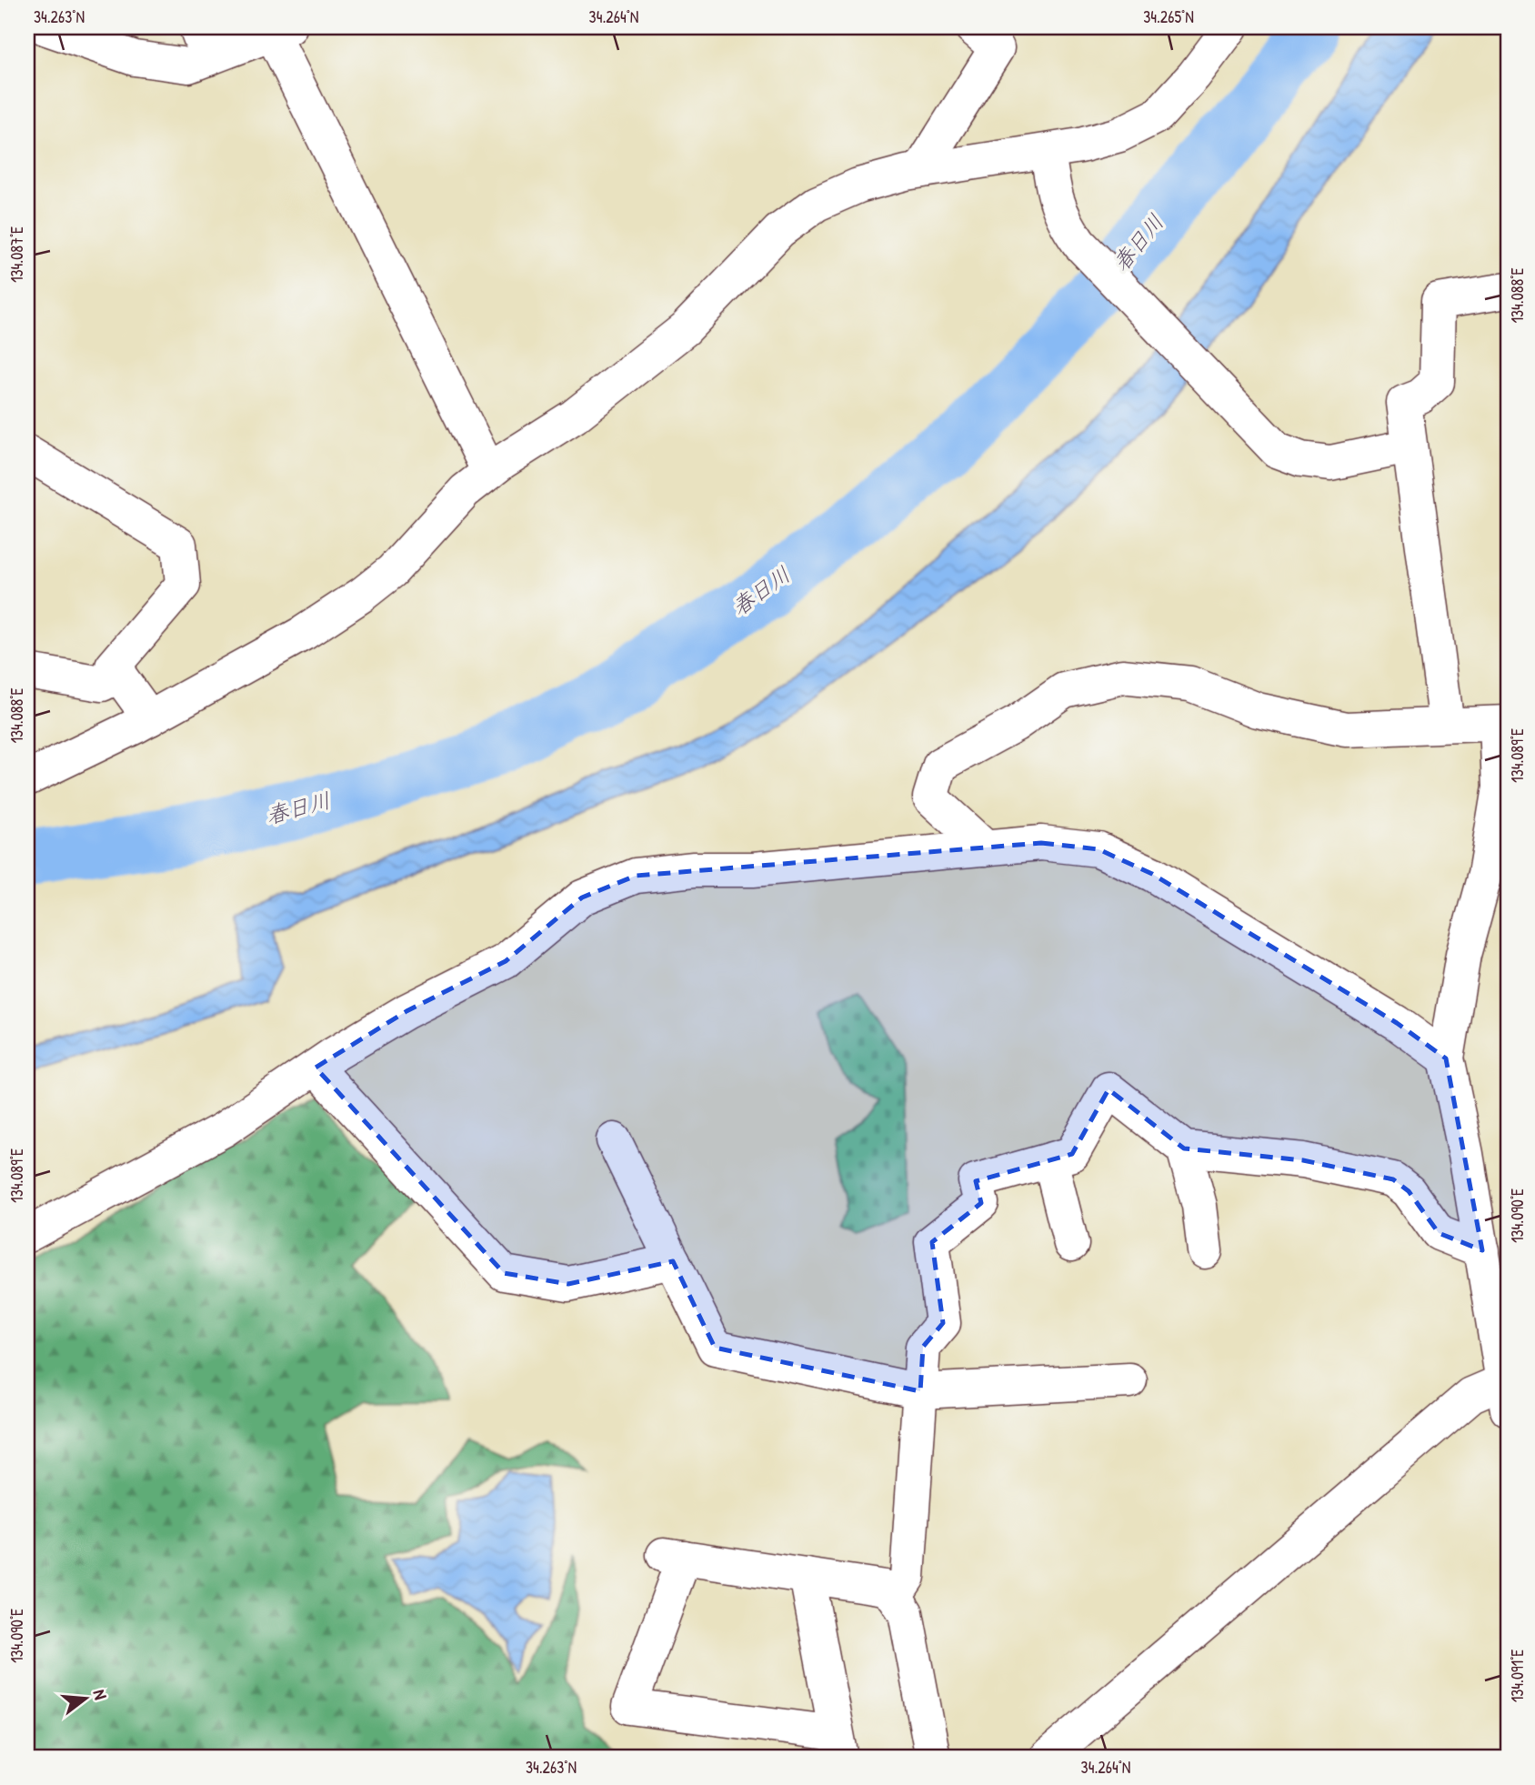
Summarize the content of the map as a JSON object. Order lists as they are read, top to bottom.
{
  "water": ["春日川"],
  "north": "right",
  "coordinates": [
    "34.263°N",
    "34.264°N",
    "34.265°N",
    "134.087°E",
    "134.088°E",
    "134.089°E",
    "134.090°E",
    "134.091°E"
  ]
}
